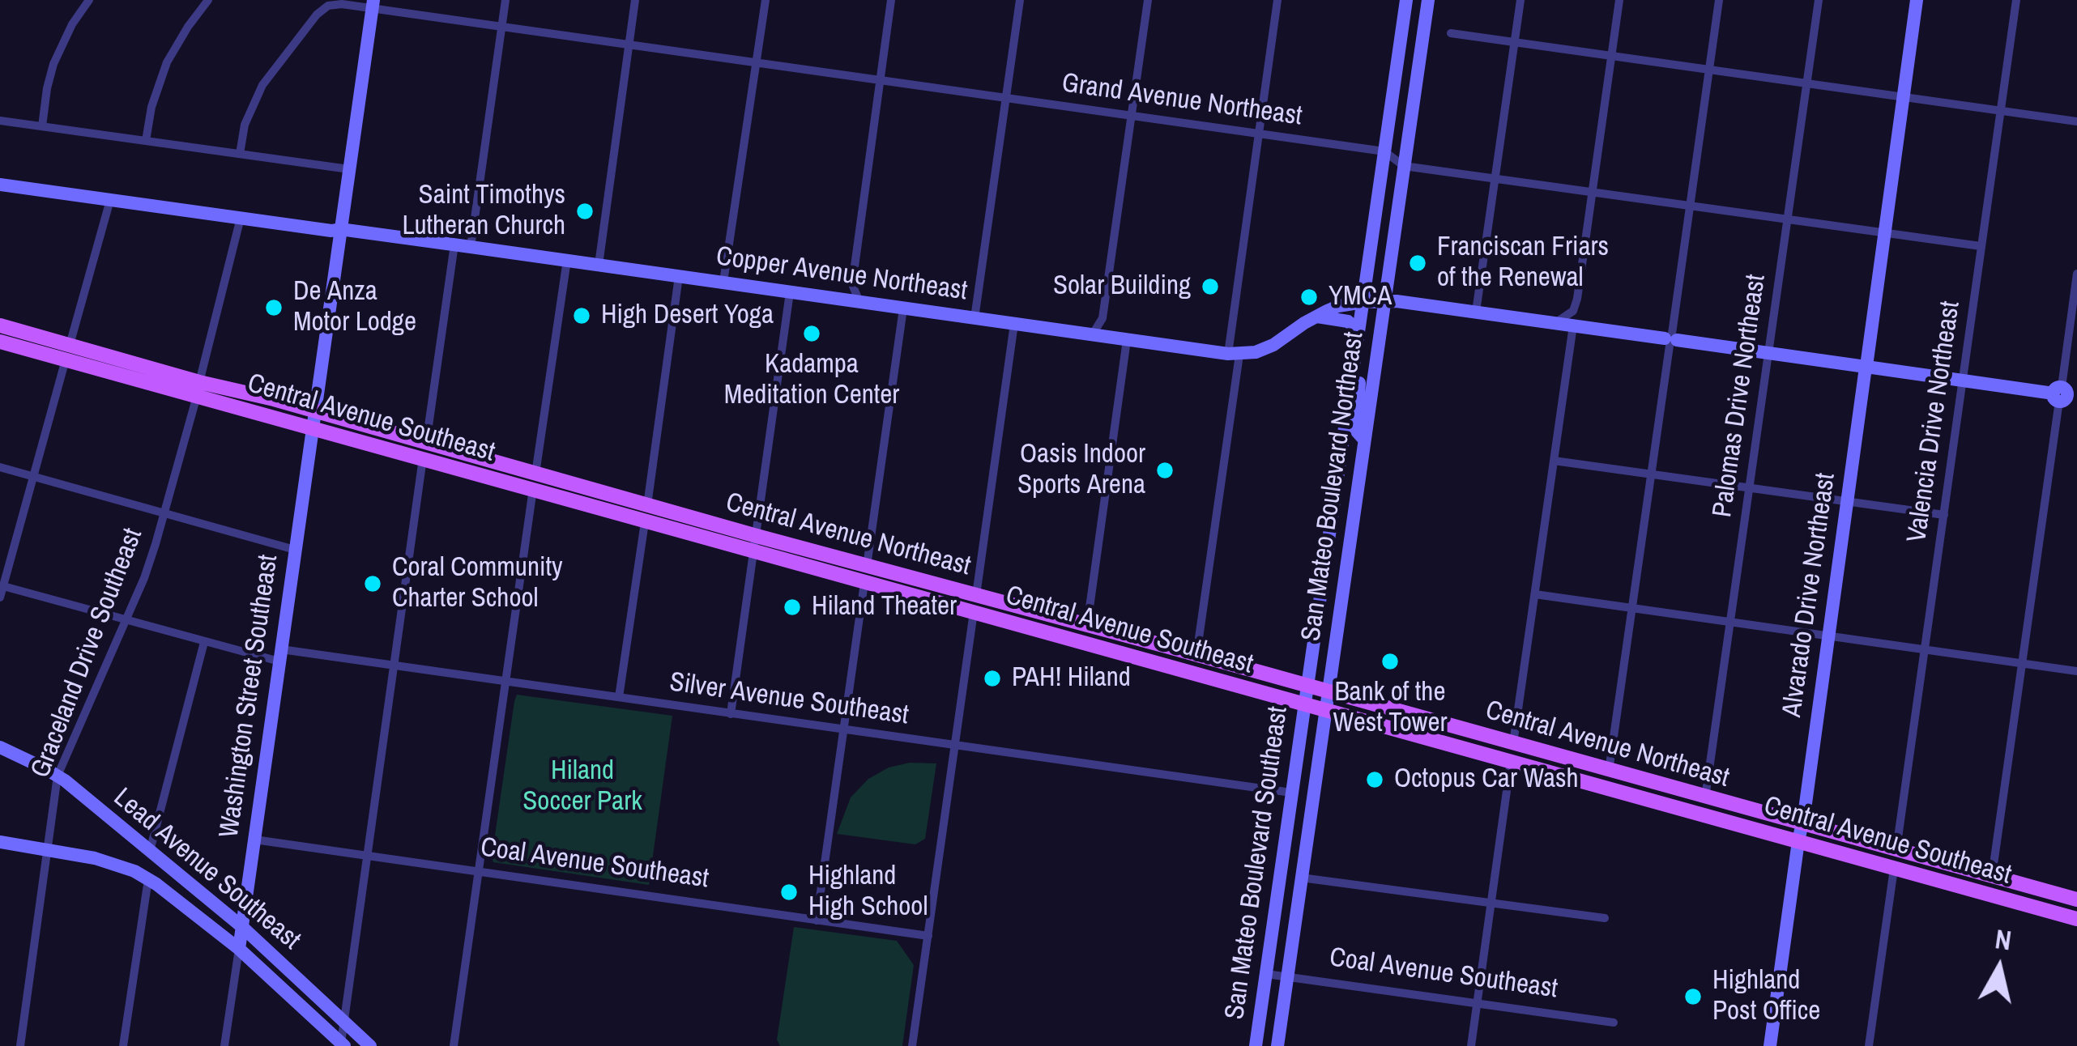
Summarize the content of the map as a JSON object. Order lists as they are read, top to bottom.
{
  "streets": {
    "main road": ["Central Avenue Southeast", "Central Avenue Northeast"],
    "street": [
      "Grand Avenue Northeast",
      "Copper Avenue Northeast",
      "Palomas Drive Northeast",
      "Valencia Drive Northeast",
      "San Mateo Boulevard Northeast",
      "Alvarado Drive Northeast",
      "Graceland Drive Southeast",
      "Washington Street Southeast",
      "Silver Avenue Southeast",
      "San Mateo Boulevard Southeast",
      "Coal Avenue Southeast",
      "Lead Avenue Southeast"
    ]
  },
  "crossings": [
    ["Grand Avenue Northeast", "Palomas Drive Northeast"],
    ["Grand Avenue Northeast", "Valencia Drive Northeast"],
    ["Grand Avenue Northeast", "San Mateo Boulevard Northeast"],
    ["Grand Avenue Northeast", "Alvarado Drive Northeast"],
    ["Grand Avenue Northeast", "Washington Street Southeast"],
    ["Copper Avenue Northeast", "Palomas Drive Northeast"],
    ["Copper Avenue Northeast", "Valencia Drive Northeast"],
    ["Copper Avenue Northeast", "San Mateo Boulevard Northeast"],
    ["Copper Avenue Northeast", "Alvarado Drive Northeast"],
    ["Copper Avenue Northeast", "Graceland Drive Southeast"],
    ["Copper Avenue Northeast", "Washington Street Southeast"],
    ["Palomas Drive Northeast", "Central Avenue Northeast"],
    ["Central Avenue Southeast", "Central Avenue Northeast"],
    ["Central Avenue Southeast", "Alvarado Drive Northeast"],
    ["Central Avenue Southeast", "Graceland Drive Southeast"],
    ["Central Avenue Southeast", "Washington Street Southeast"],
    ["Central Avenue Southeast", "San Mateo Boulevard Southeast"],
    ["Valencia Drive Northeast", "Central Avenue Northeast"],
    ["San Mateo Boulevard Northeast", "Central Avenue Northeast"],
    ["San Mateo Boulevard Northeast", "San Mateo Boulevard Southeast"],
    ["Central Avenue Northeast", "Alvarado Drive Northeast"],
    ["Central Avenue Northeast", "Graceland Drive Southeast"],
    ["Central Avenue Northeast", "Washington Street Southeast"],
    ["Central Avenue Northeast", "San Mateo Boulevard Southeast"],
    ["Graceland Drive Southeast", "Silver Avenue Southeast"],
    ["Graceland Drive Southeast", "Lead Avenue Southeast"],
    ["Washington Street Southeast", "Silver Avenue Southeast"],
    ["Washington Street Southeast", "Coal Avenue Southeast"],
    ["Washington Street Southeast", "Lead Avenue Southeast"],
    ["Silver Avenue Southeast", "San Mateo Boulevard Southeast"],
    ["San Mateo Boulevard Southeast", "Coal Avenue Southeast"]
  ],
  "parks": ["Hiland Soccer Park"],
  "places": [
    "Saint Timothys Lutheran Church",
    "Franciscan Friars of the Renewal",
    "Solar Building",
    "YMCA",
    "De Anza Motor Lodge",
    "High Desert Yoga",
    "Kadampa Meditation Center",
    "Oasis Indoor Sports Arena",
    "Coral Community Charter School",
    "Hiland Theater",
    "Bank of the West Tower",
    "PAH! Hiland",
    "Octopus Car Wash",
    "Highland High School",
    "Highland Post Office"
  ],
  "north": "top"
}
